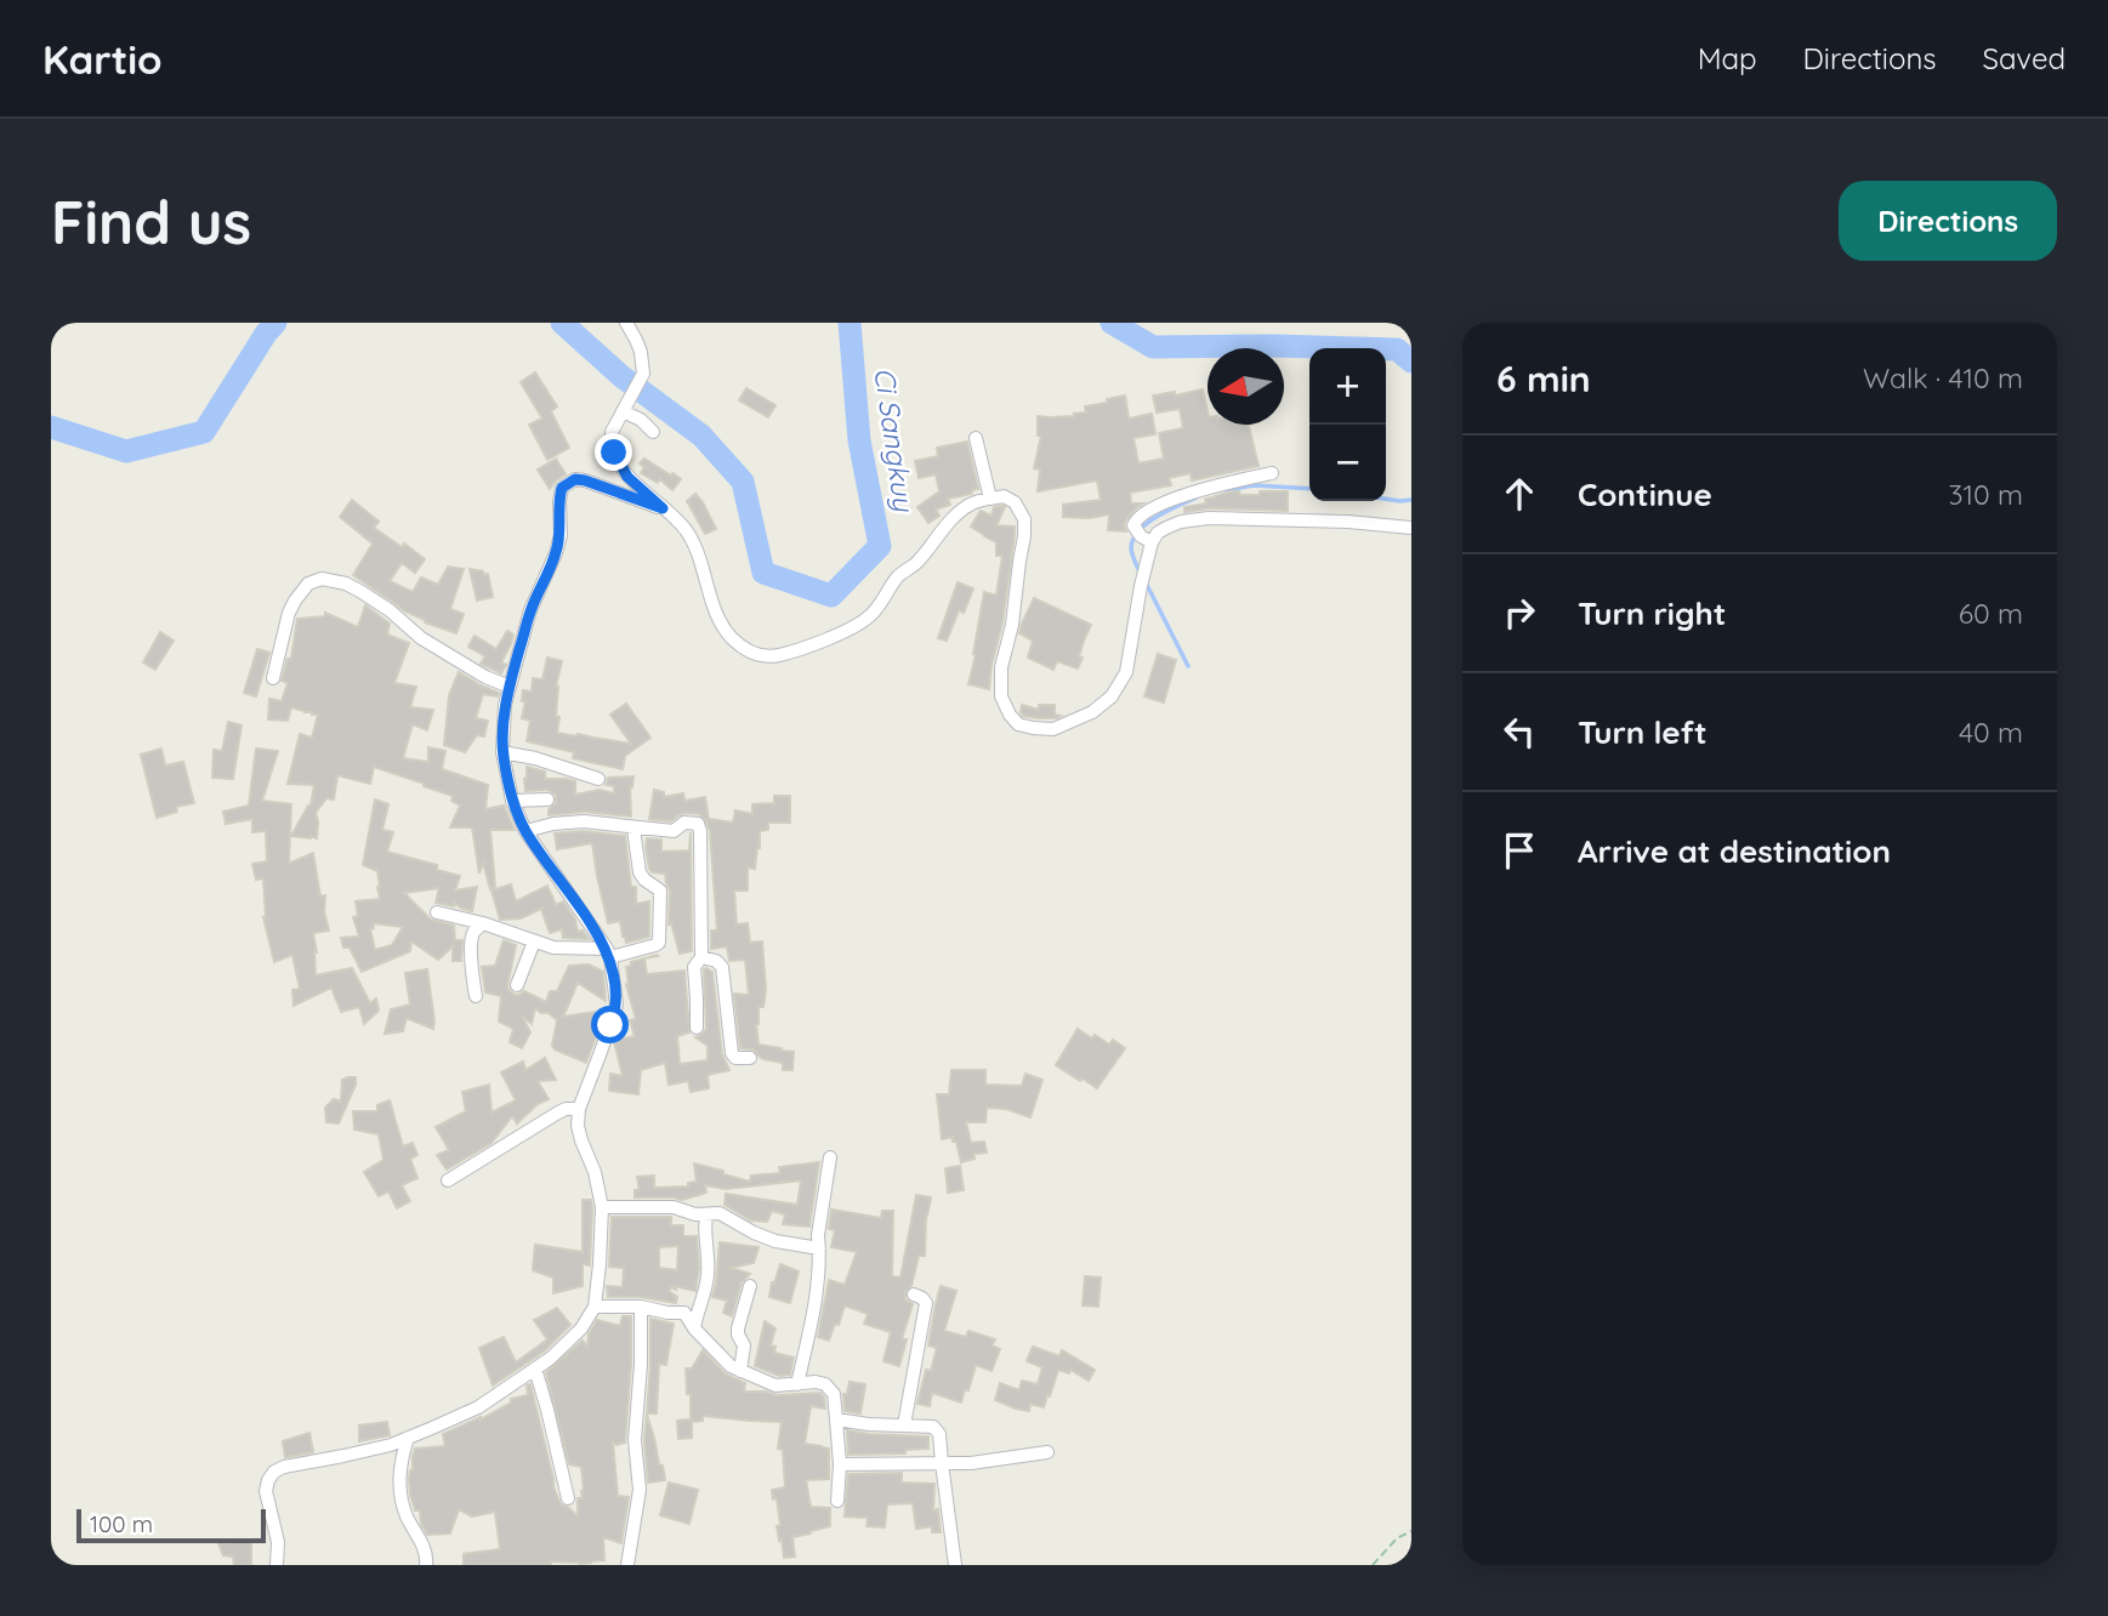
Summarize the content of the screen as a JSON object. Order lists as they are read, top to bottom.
{
  "water": ["Ci Sangkuy"],
  "scale_bar": "100 m",
  "north": "left",
  "page": {
    "header": "Kartio",
    "nav": ["Map", "Directions", "Saved"],
    "buttons": "Directions",
    "title": "Find us",
    "heading": ["6 min", "Walk · 410 m"],
    "map_buttons": ["+", "−"],
    "list": [
      ["Continue", "310 m"],
      ["Turn right", "60 m"],
      ["Turn left", "40 m"],
      "Arrive at destination"
    ],
    "scale": "100 m"
  }
}
